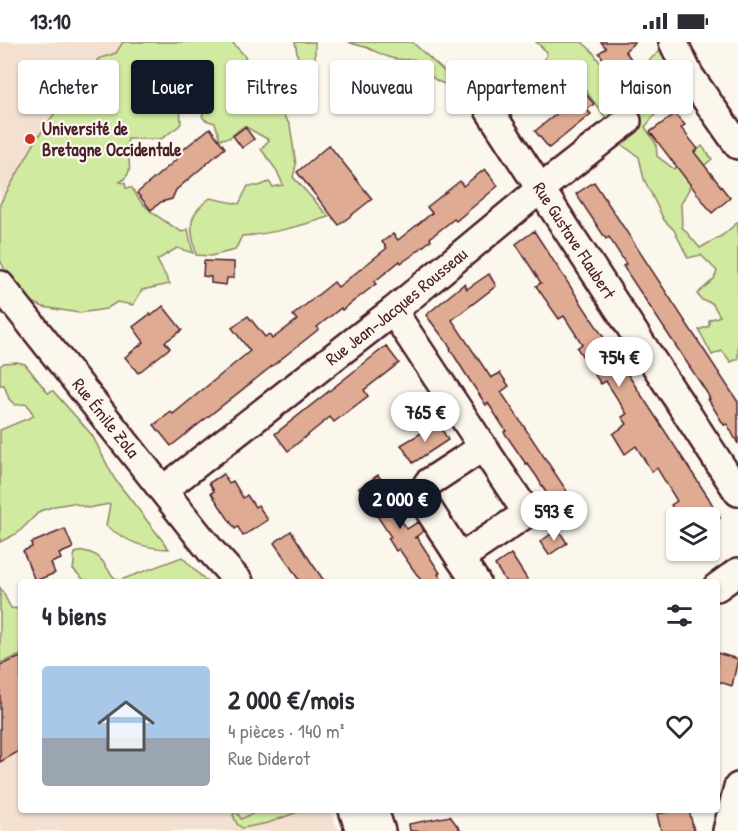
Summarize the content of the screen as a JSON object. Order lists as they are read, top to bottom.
{
  "streets": {
    "street": ["Rue Gustave Flaubert", "Rue Jean-Jacques Rousseau", "Rue Émile Zola"]
  },
  "crossings": [
    ["Rue Gustave Flaubert", "Rue Jean-Jacques Rousseau"],
    ["Rue Jean-Jacques Rousseau", "Rue Émile Zola"]
  ],
  "places": ["Université de Bretagne Occidentale"],
  "page": {
    "status": "13:10",
    "chip": [
      "Acheter",
      "Louer",
      "Filtres",
      "Nouveau",
      "Appartement",
      "Maison"
    ],
    "price": [
      "754 €",
      "765 €",
      "2 000 €",
      "593 €"
    ],
    "heading": "4 biens",
    "list": [
      {
        "name": "2 000 €/mois",
        "note": "4 pièces · 140 m² · Rue Diderot"
      }
    ]
  }
}
